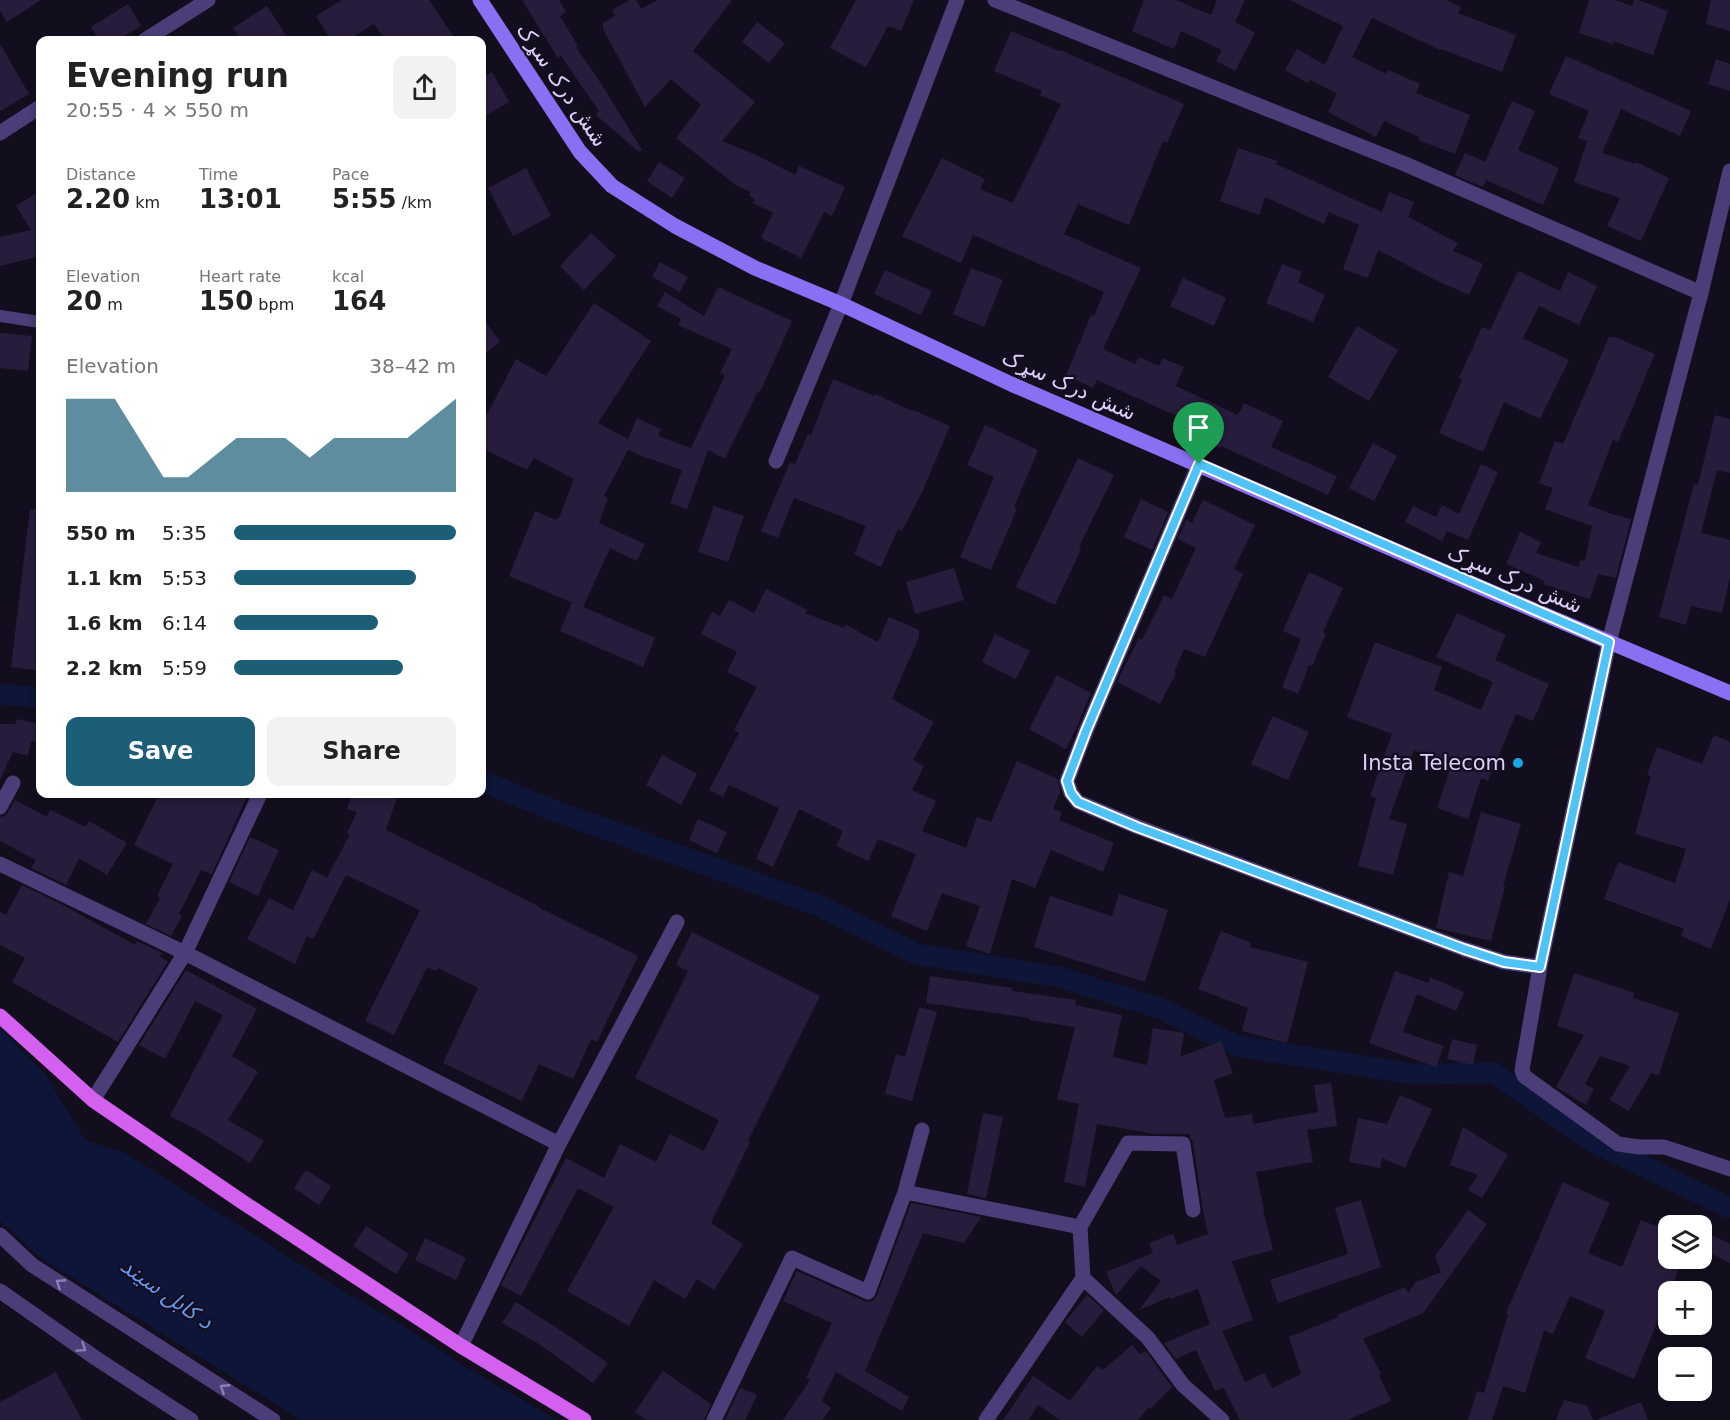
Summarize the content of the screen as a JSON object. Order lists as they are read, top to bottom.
{
  "streets": {
    "main road": ["شش درک سړک"]
  },
  "water": ["د کابل سيند"],
  "places": ["Insta Telecom"],
  "page": {
    "heading": ["Evening run", "20:55 · 4 × 550 m"],
    "stats": [
      ["Distance", "2.20 km"],
      ["Time", "13:01"],
      ["Pace", "5:55 /km"],
      ["Elevation", "20 m"],
      ["Heart rate", "150 bpm"],
      ["kcal", "164"]
    ],
    "chart": ["Elevation", "38–42 m"],
    "list": [
      {
        "name": "550 m",
        "note": "5:35"
      },
      {
        "name": "1.1 km",
        "note": "5:53"
      },
      {
        "name": "1.6 km",
        "note": "6:14"
      },
      {
        "name": "2.2 km",
        "note": "5:59"
      }
    ],
    "buttons": ["Save", "Share"],
    "map_buttons": ["+", "−"]
  }
}
